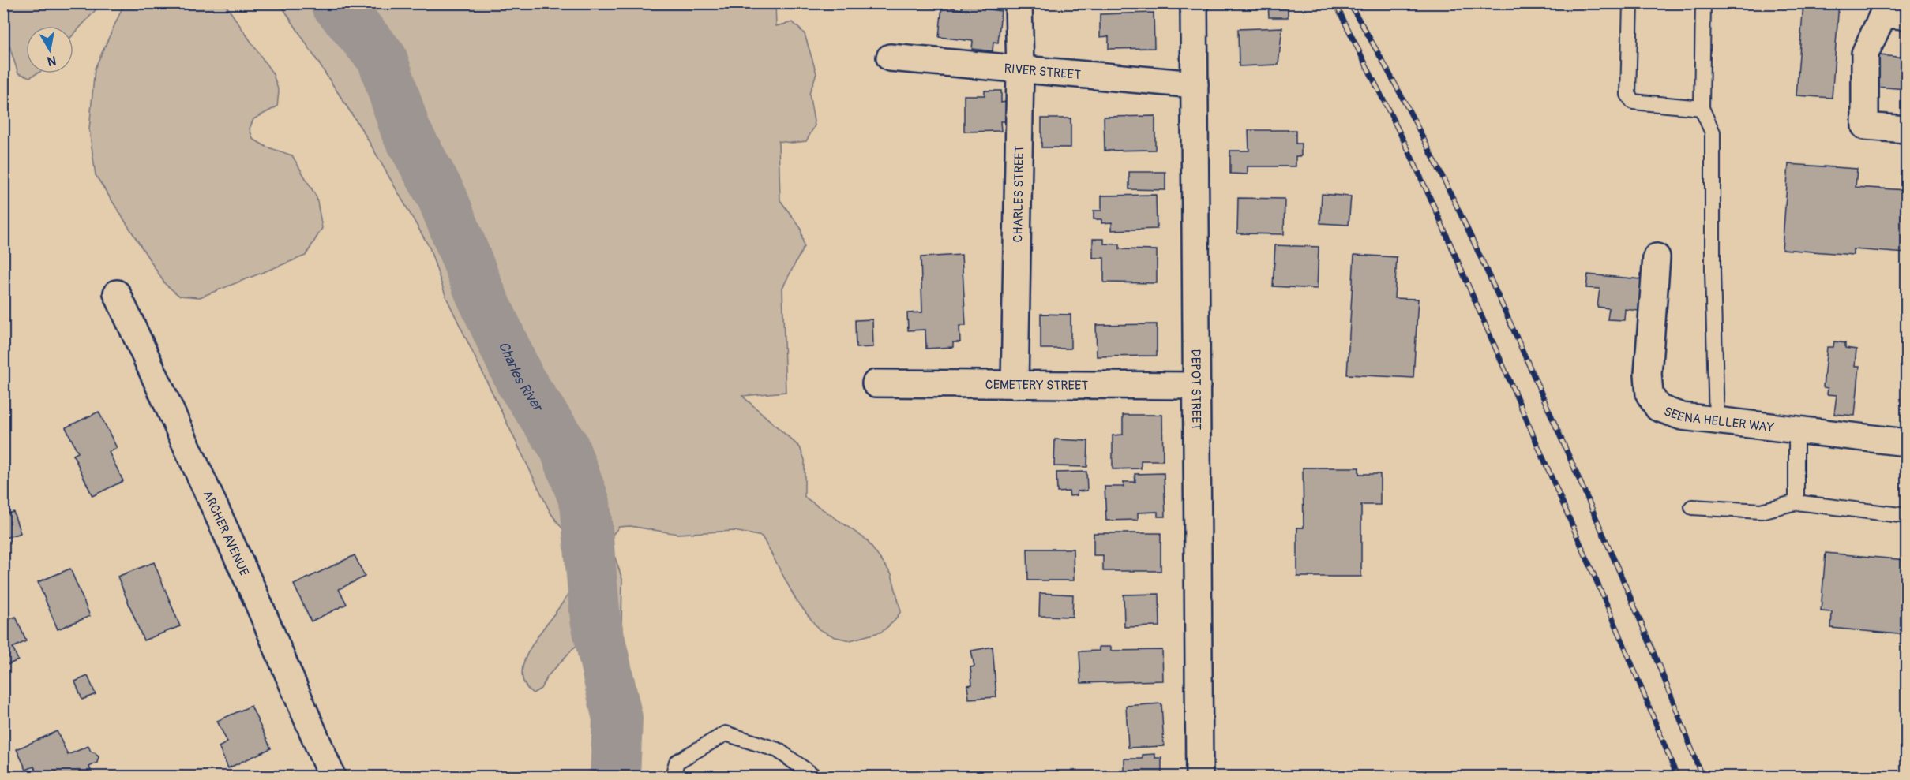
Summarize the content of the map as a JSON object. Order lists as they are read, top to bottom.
{
  "streets": {
    "street": [
      "RIVER STREET",
      "CHARLES STREET",
      "CEMETERY STREET",
      "DEPOT STREET",
      "SEENA HELLER WAY",
      "ARCHER AVENUE"
    ]
  },
  "crossings": [
    ["RIVER STREET", "CHARLES STREET"],
    ["RIVER STREET", "DEPOT STREET"],
    ["CHARLES STREET", "CEMETERY STREET"],
    ["CEMETERY STREET", "DEPOT STREET"]
  ],
  "water": ["Charles River"],
  "north": "bottom"
}
